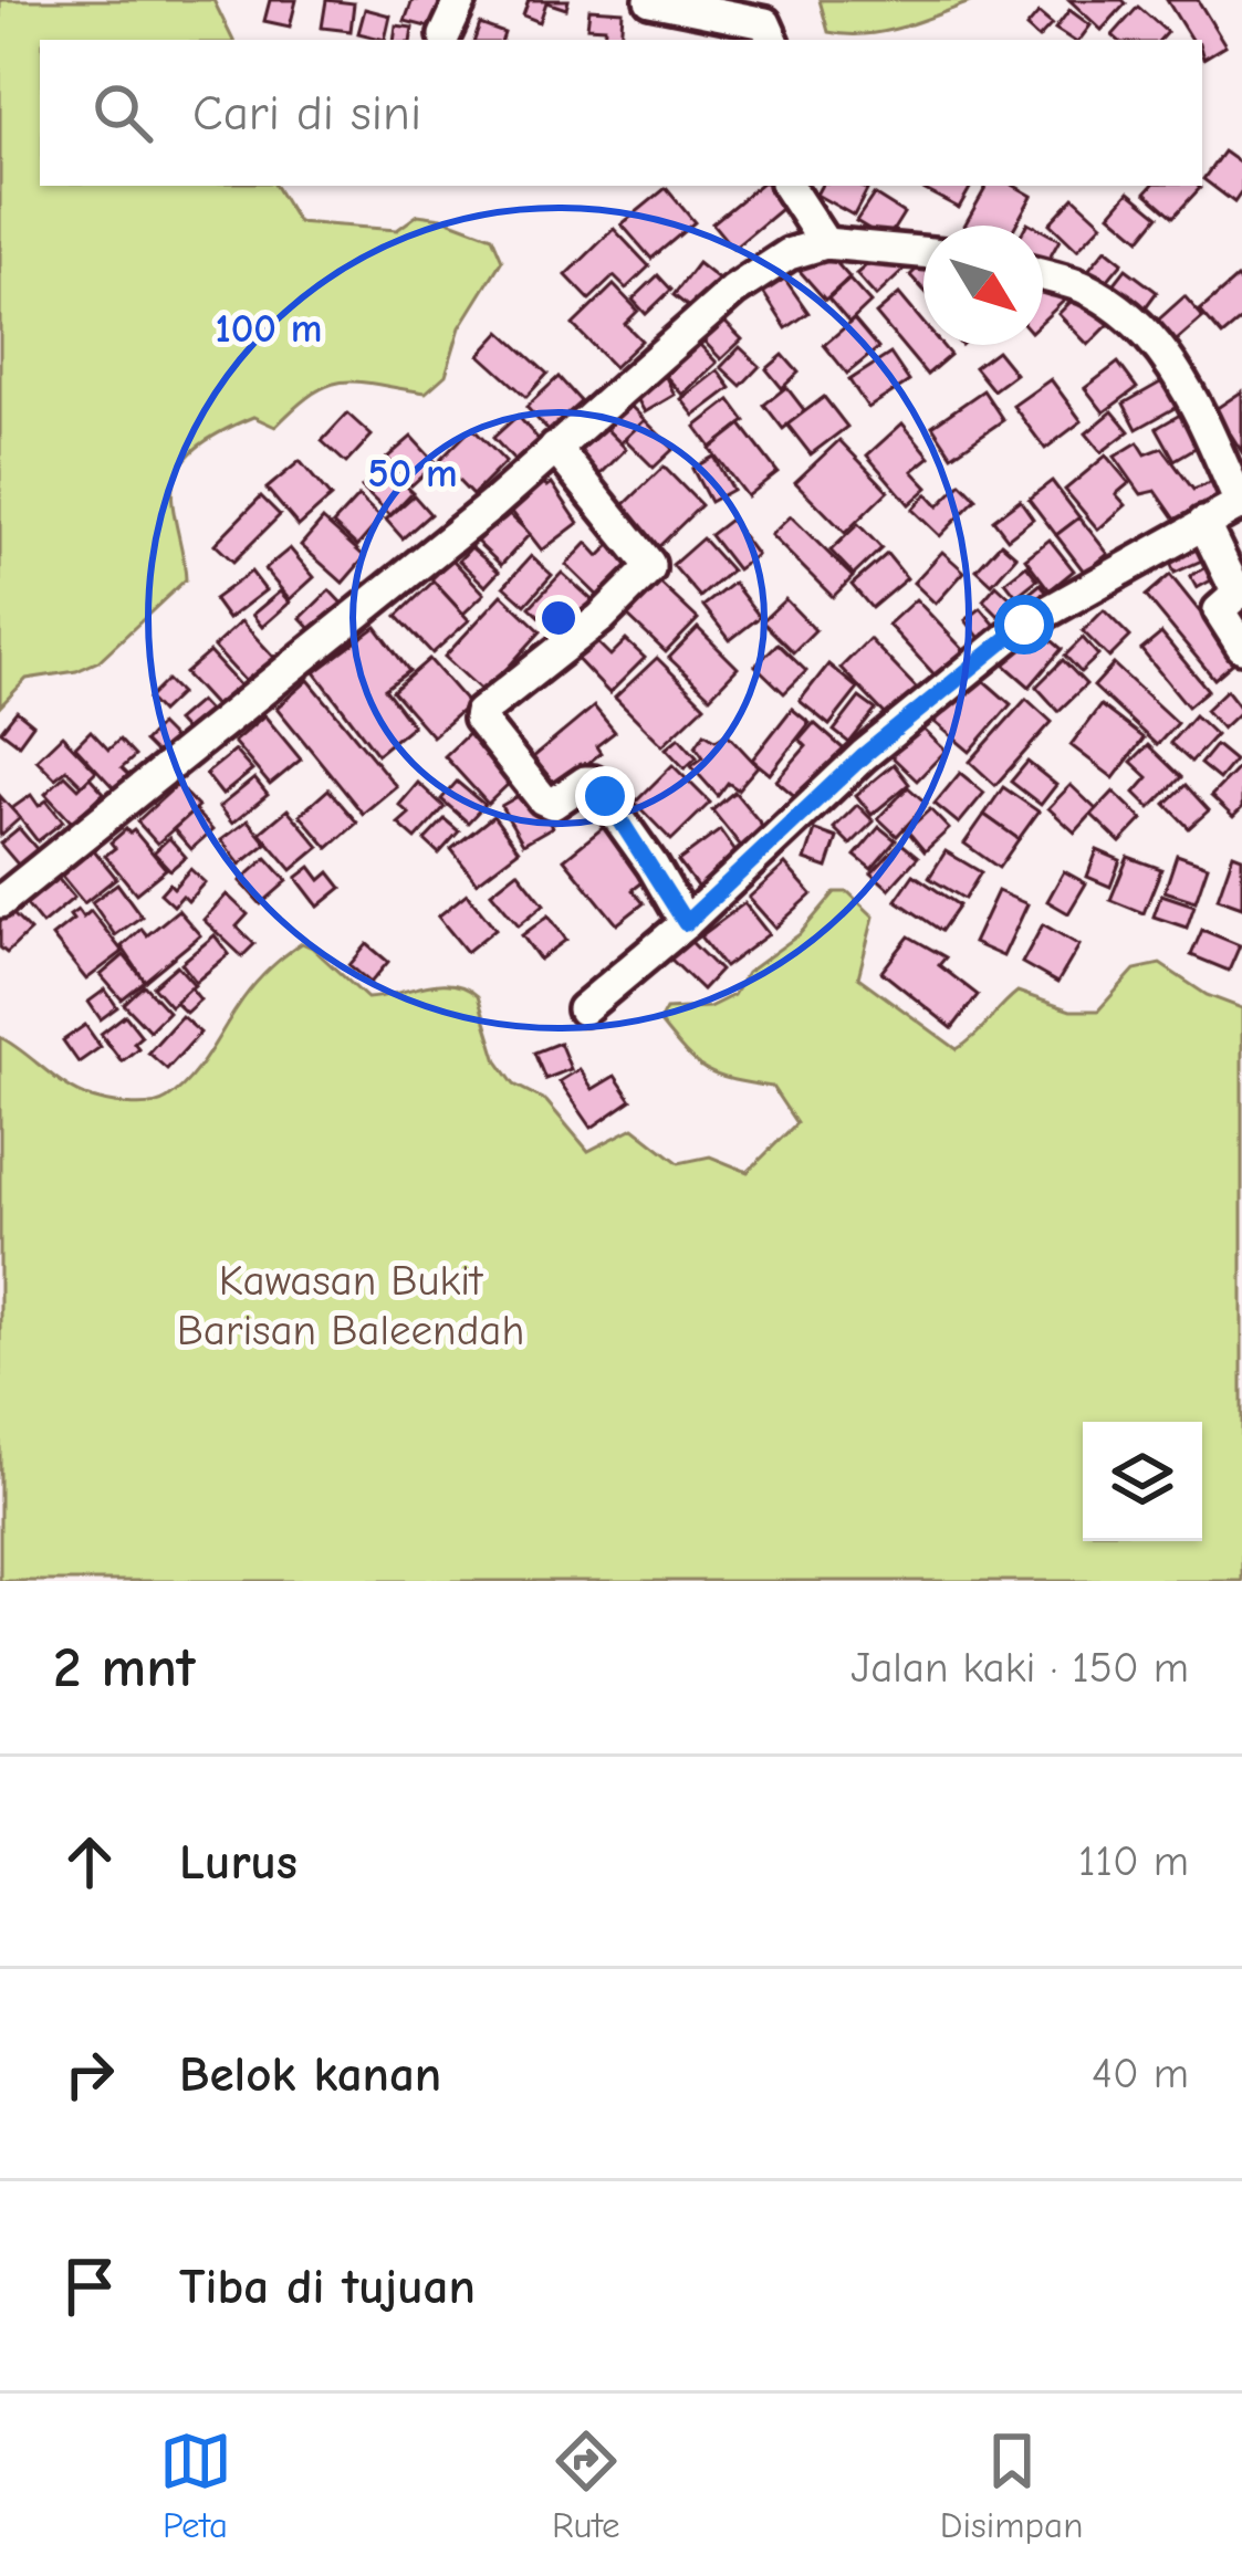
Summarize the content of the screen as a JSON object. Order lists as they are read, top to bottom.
{
  "parks": ["Kawasan Bukit Barisan Baleendah"],
  "north": "bottom right",
  "page": {
    "search": "Cari di sini",
    "heading": ["2 mnt", "Jalan kaki · 150 m"],
    "list": [
      ["Lurus", "110 m"],
      ["Belok kanan", "40 m"],
      "Tiba di tujuan"
    ],
    "nav": ["Peta", "Rute", "Disimpan"]
  },
  "rings": ["100 m", "50 m"]
}
